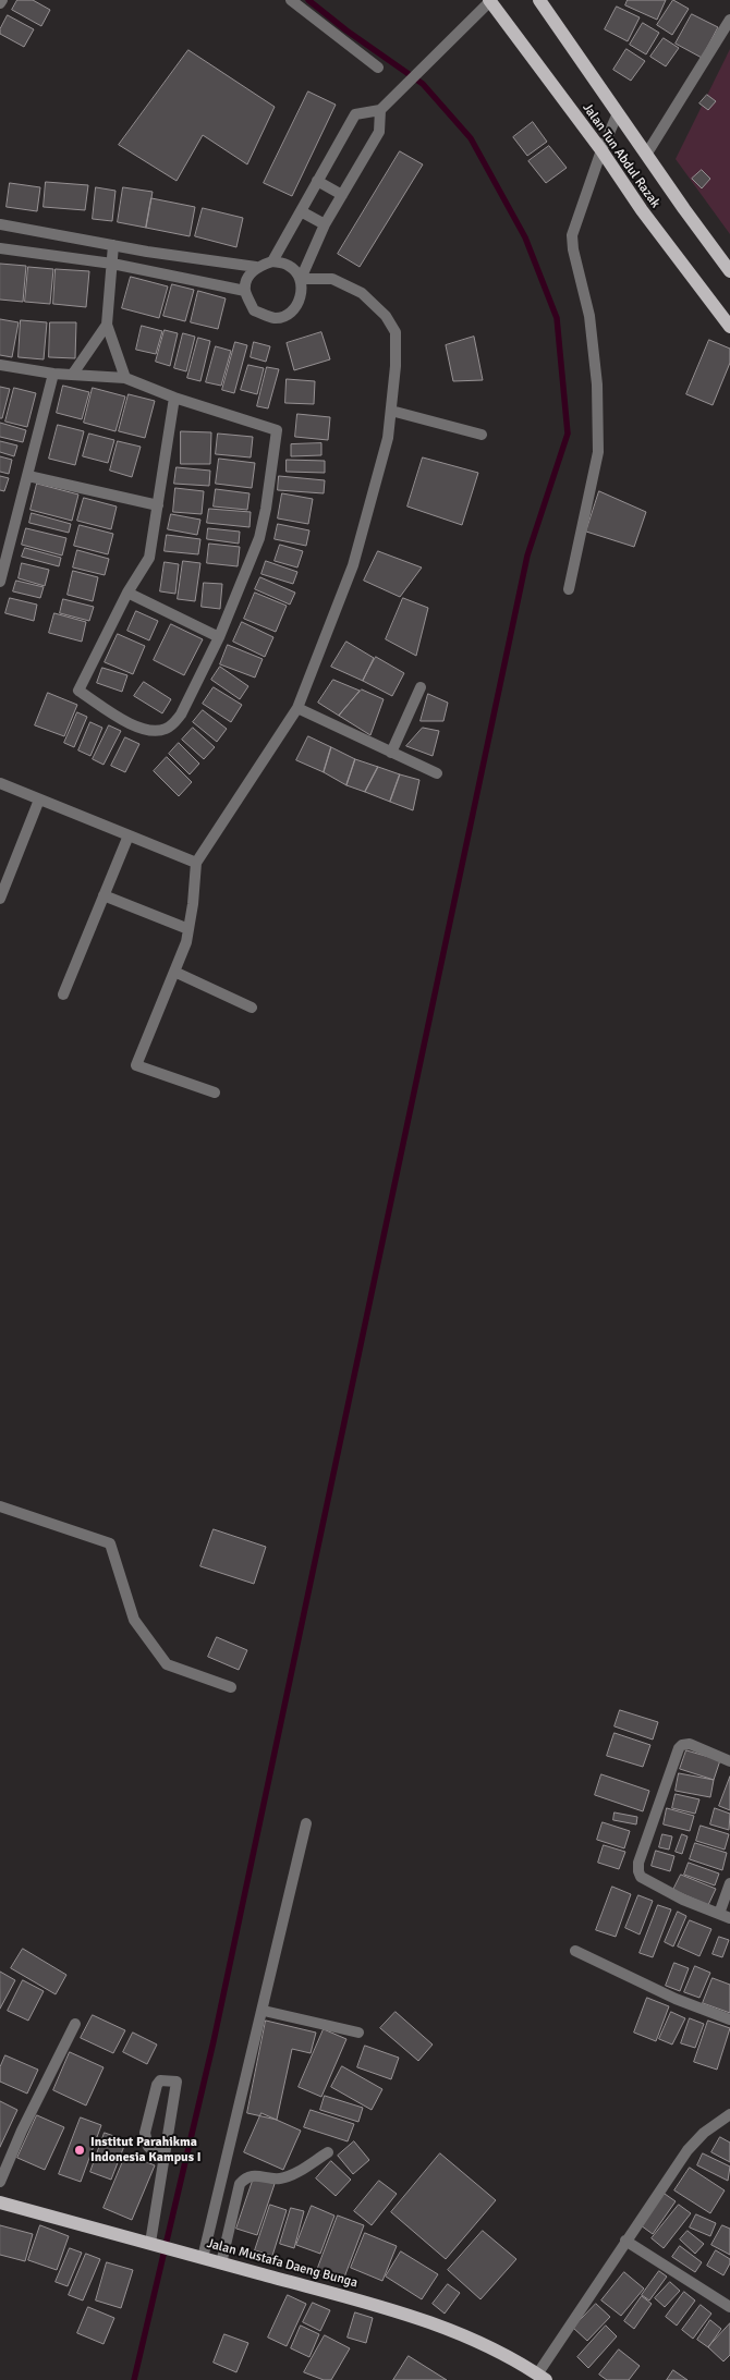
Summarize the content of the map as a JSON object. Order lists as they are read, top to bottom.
{
  "streets": {
    "main road": ["Jalan Tun Abdul Razak", "Jalan Mustafa Daeng Bunga"]
  },
  "places": ["Institut Parahikma Indonesia Kampus I"]
}
